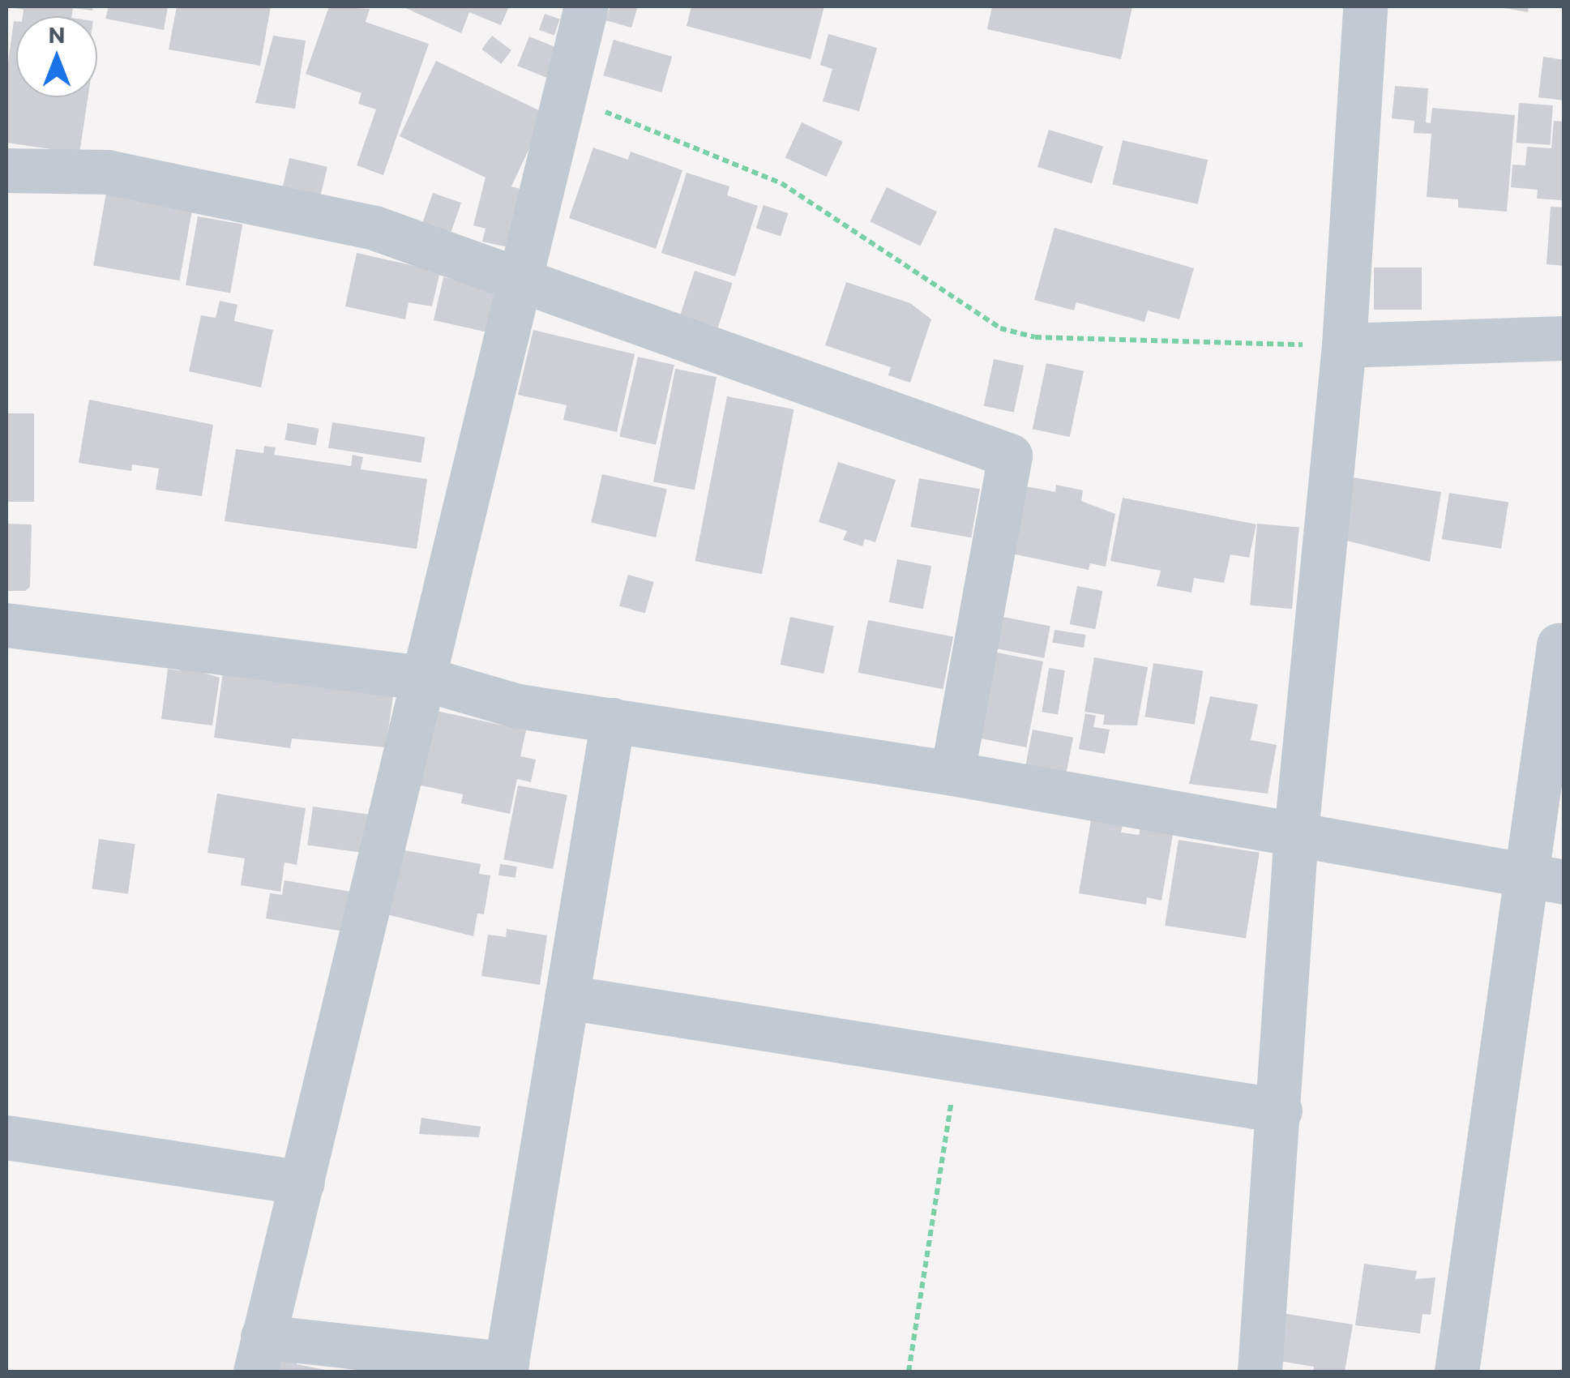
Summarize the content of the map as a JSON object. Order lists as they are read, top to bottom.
{
  "north": "top"
}
